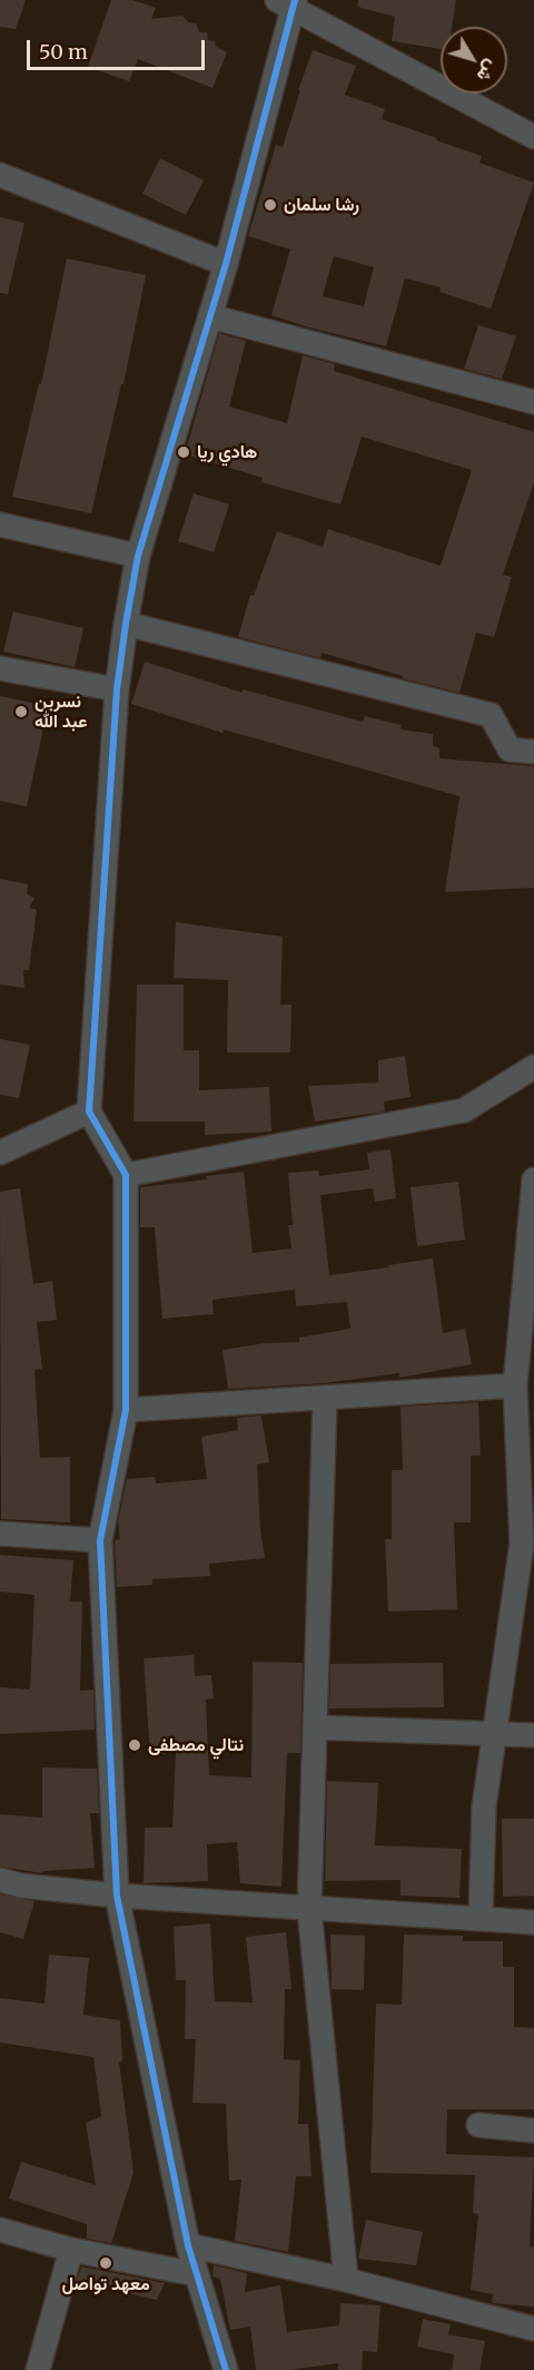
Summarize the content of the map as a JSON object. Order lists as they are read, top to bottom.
{
  "places": [
    "رشا سلمان",
    "هادي ريا",
    "نسرين عبد الله",
    "نتالي مصطفى",
    "معهد تواصل"
  ],
  "scale_bar": "50 m",
  "north": "bottom right"
}
